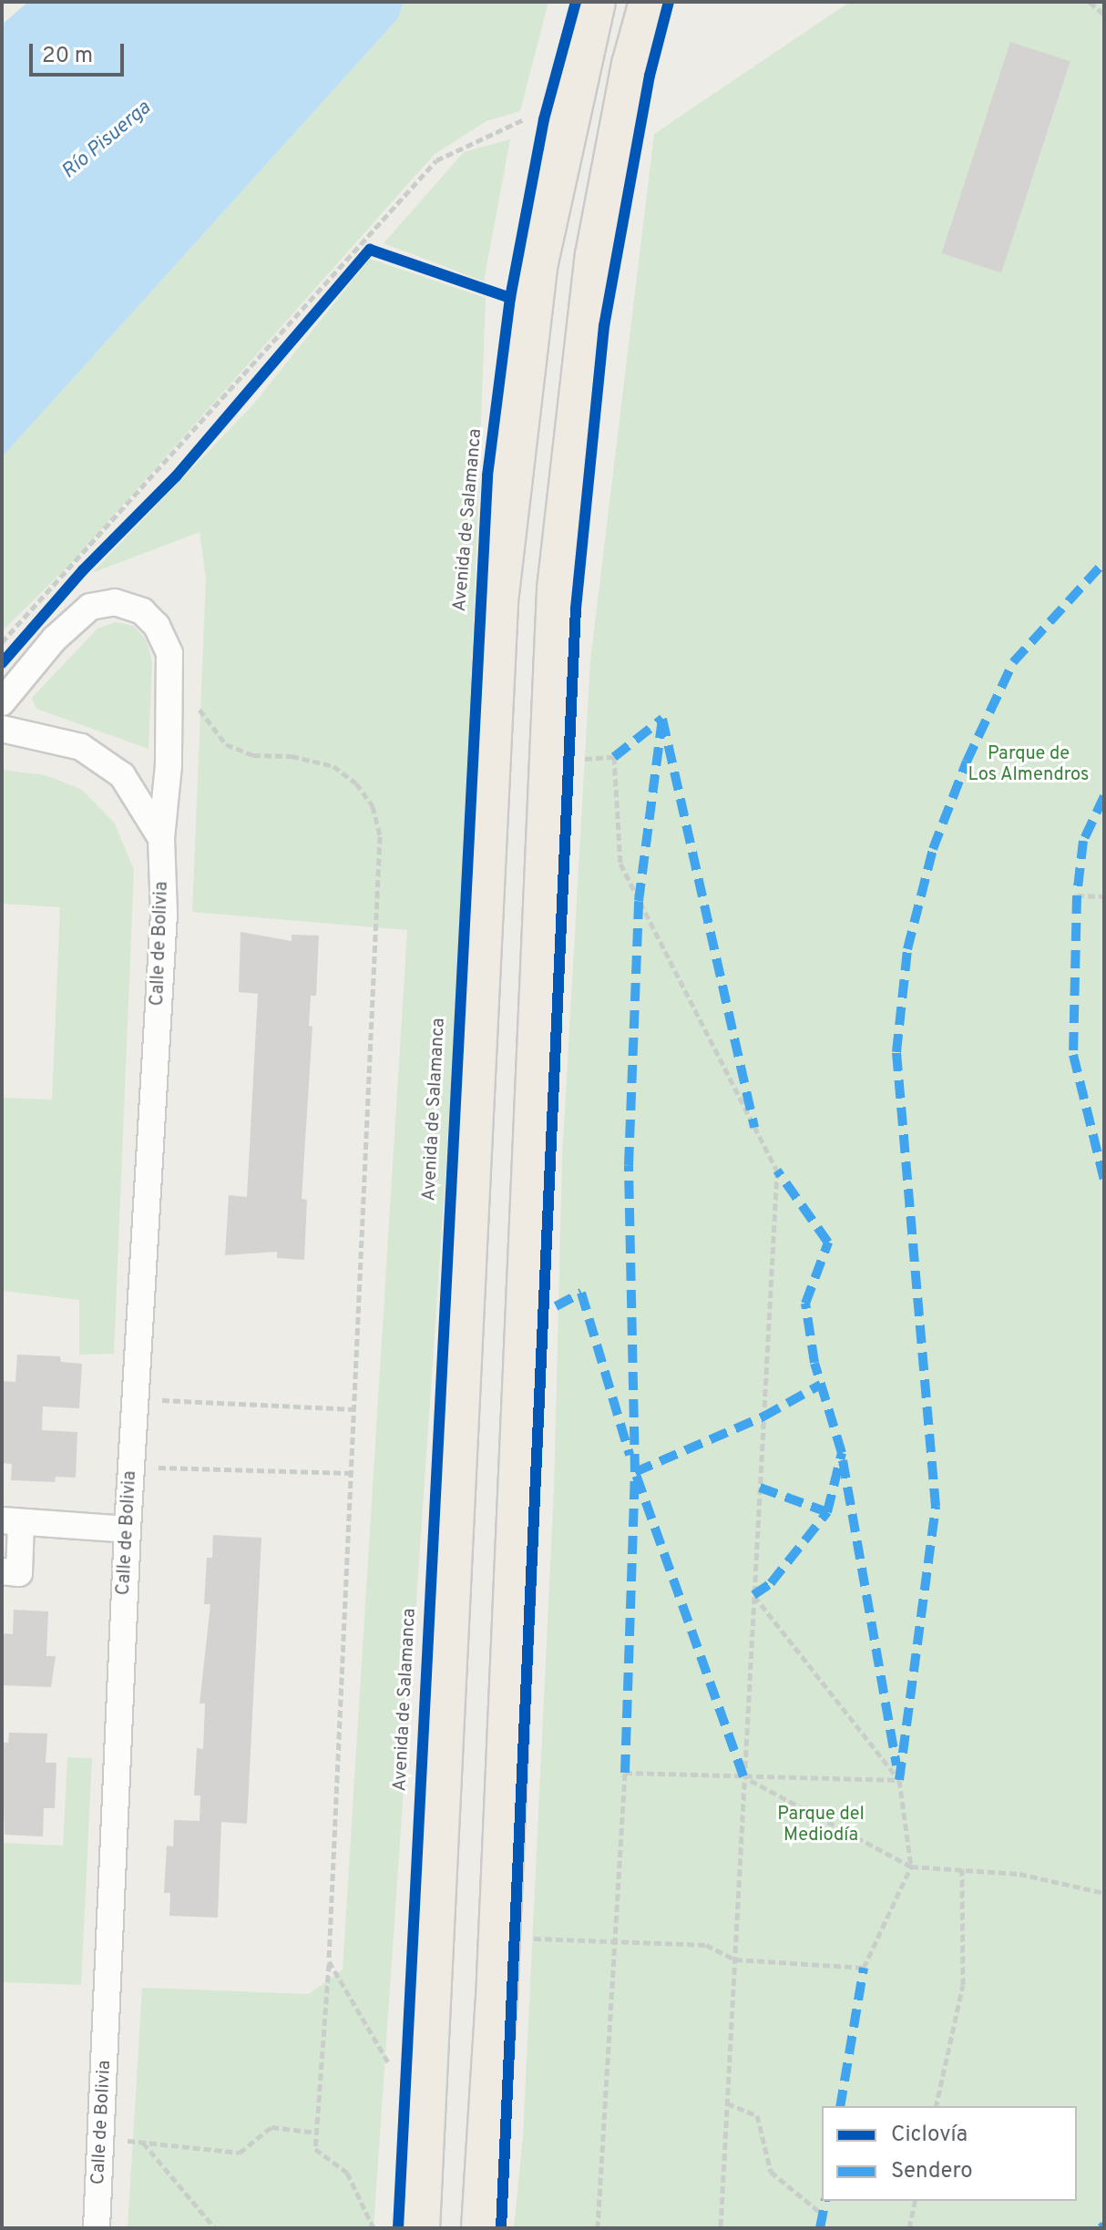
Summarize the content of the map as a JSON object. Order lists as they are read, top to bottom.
{
  "streets": {
    "highway": ["Avenida de Salamanca"],
    "street": ["Calle de Bolivia"]
  },
  "water": ["Río Pisuerga"],
  "parks": ["Parque de Los Almendros", "Parque del Mediodía"],
  "legend": ["Ciclovía", "Sendero"],
  "scale_bar": "20 m"
}
